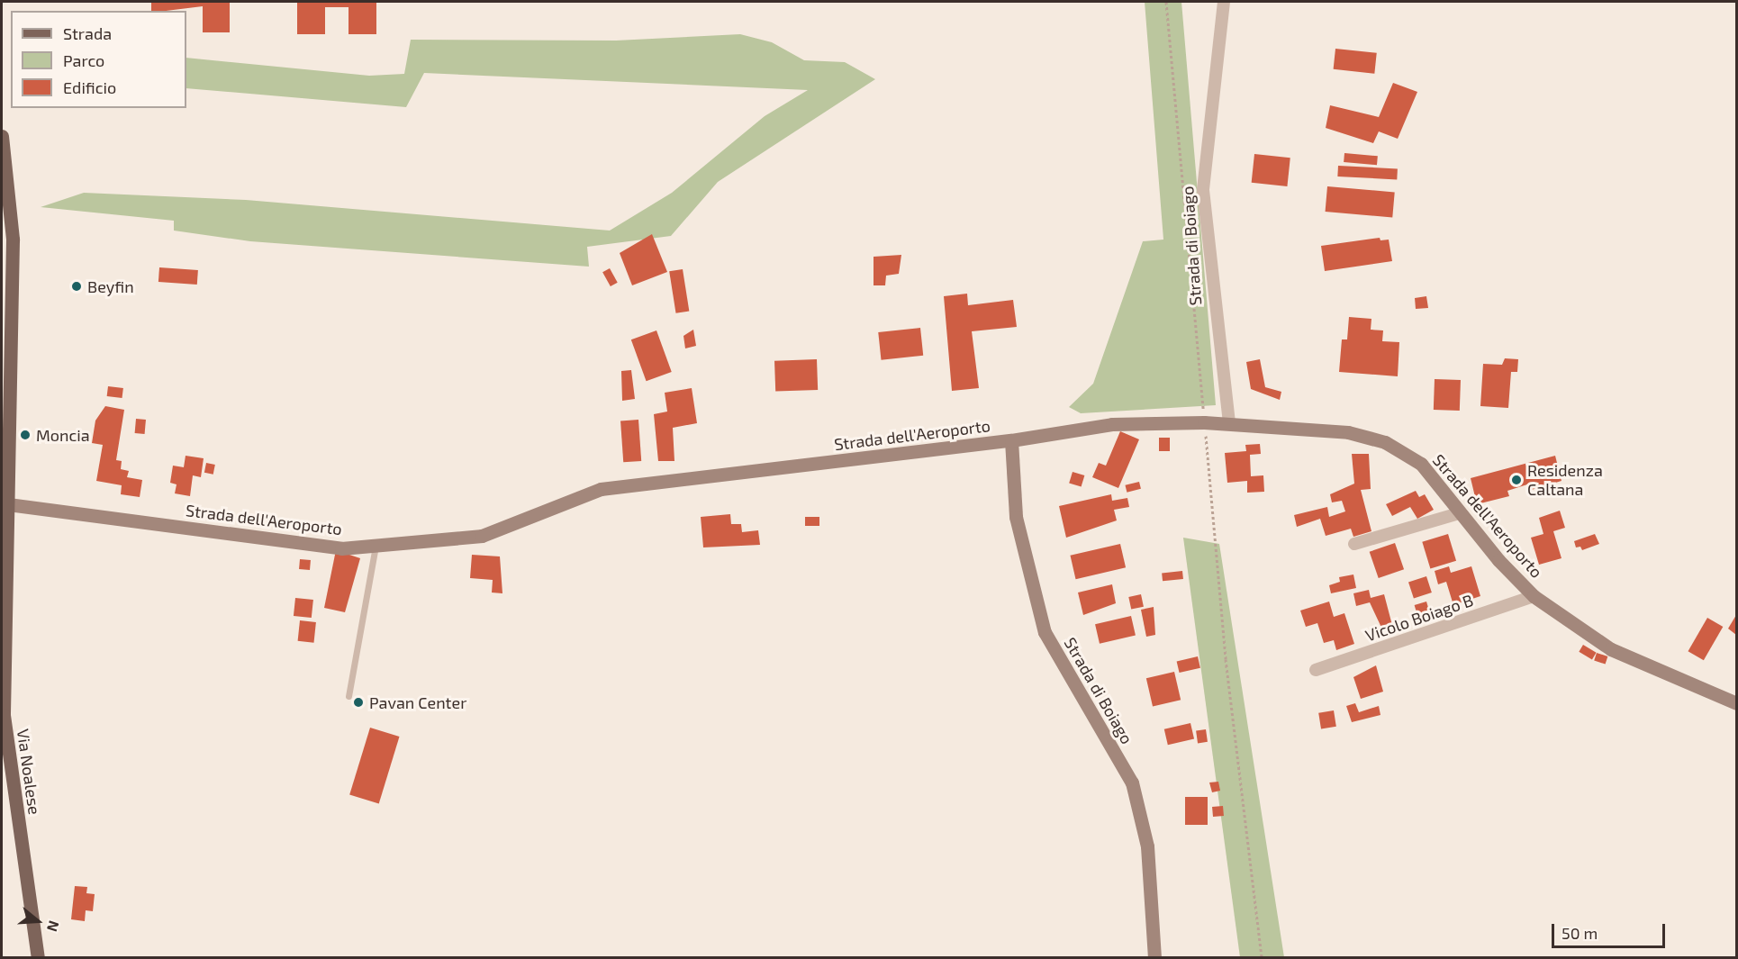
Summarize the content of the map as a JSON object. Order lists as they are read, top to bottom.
{
  "streets": {
    "main road": ["Via Noalese"],
    "street": ["Strada di Boiago", "Strada dell'Aeroporto", "Vicolo Boiago B"]
  },
  "crossings": [
    ["Strada di Boiago", "Strada dell'Aeroporto"],
    ["Strada dell'Aeroporto", "Vicolo Boiago B"],
    ["Strada dell'Aeroporto", "Via Noalese"]
  ],
  "places": [
    "Beyfin",
    "Moncia",
    "Residenza Caltana",
    "Pavan Center"
  ],
  "legend": ["Strada", "Parco", "Edificio"],
  "scale_bar": "50 m",
  "north": "right"
}
